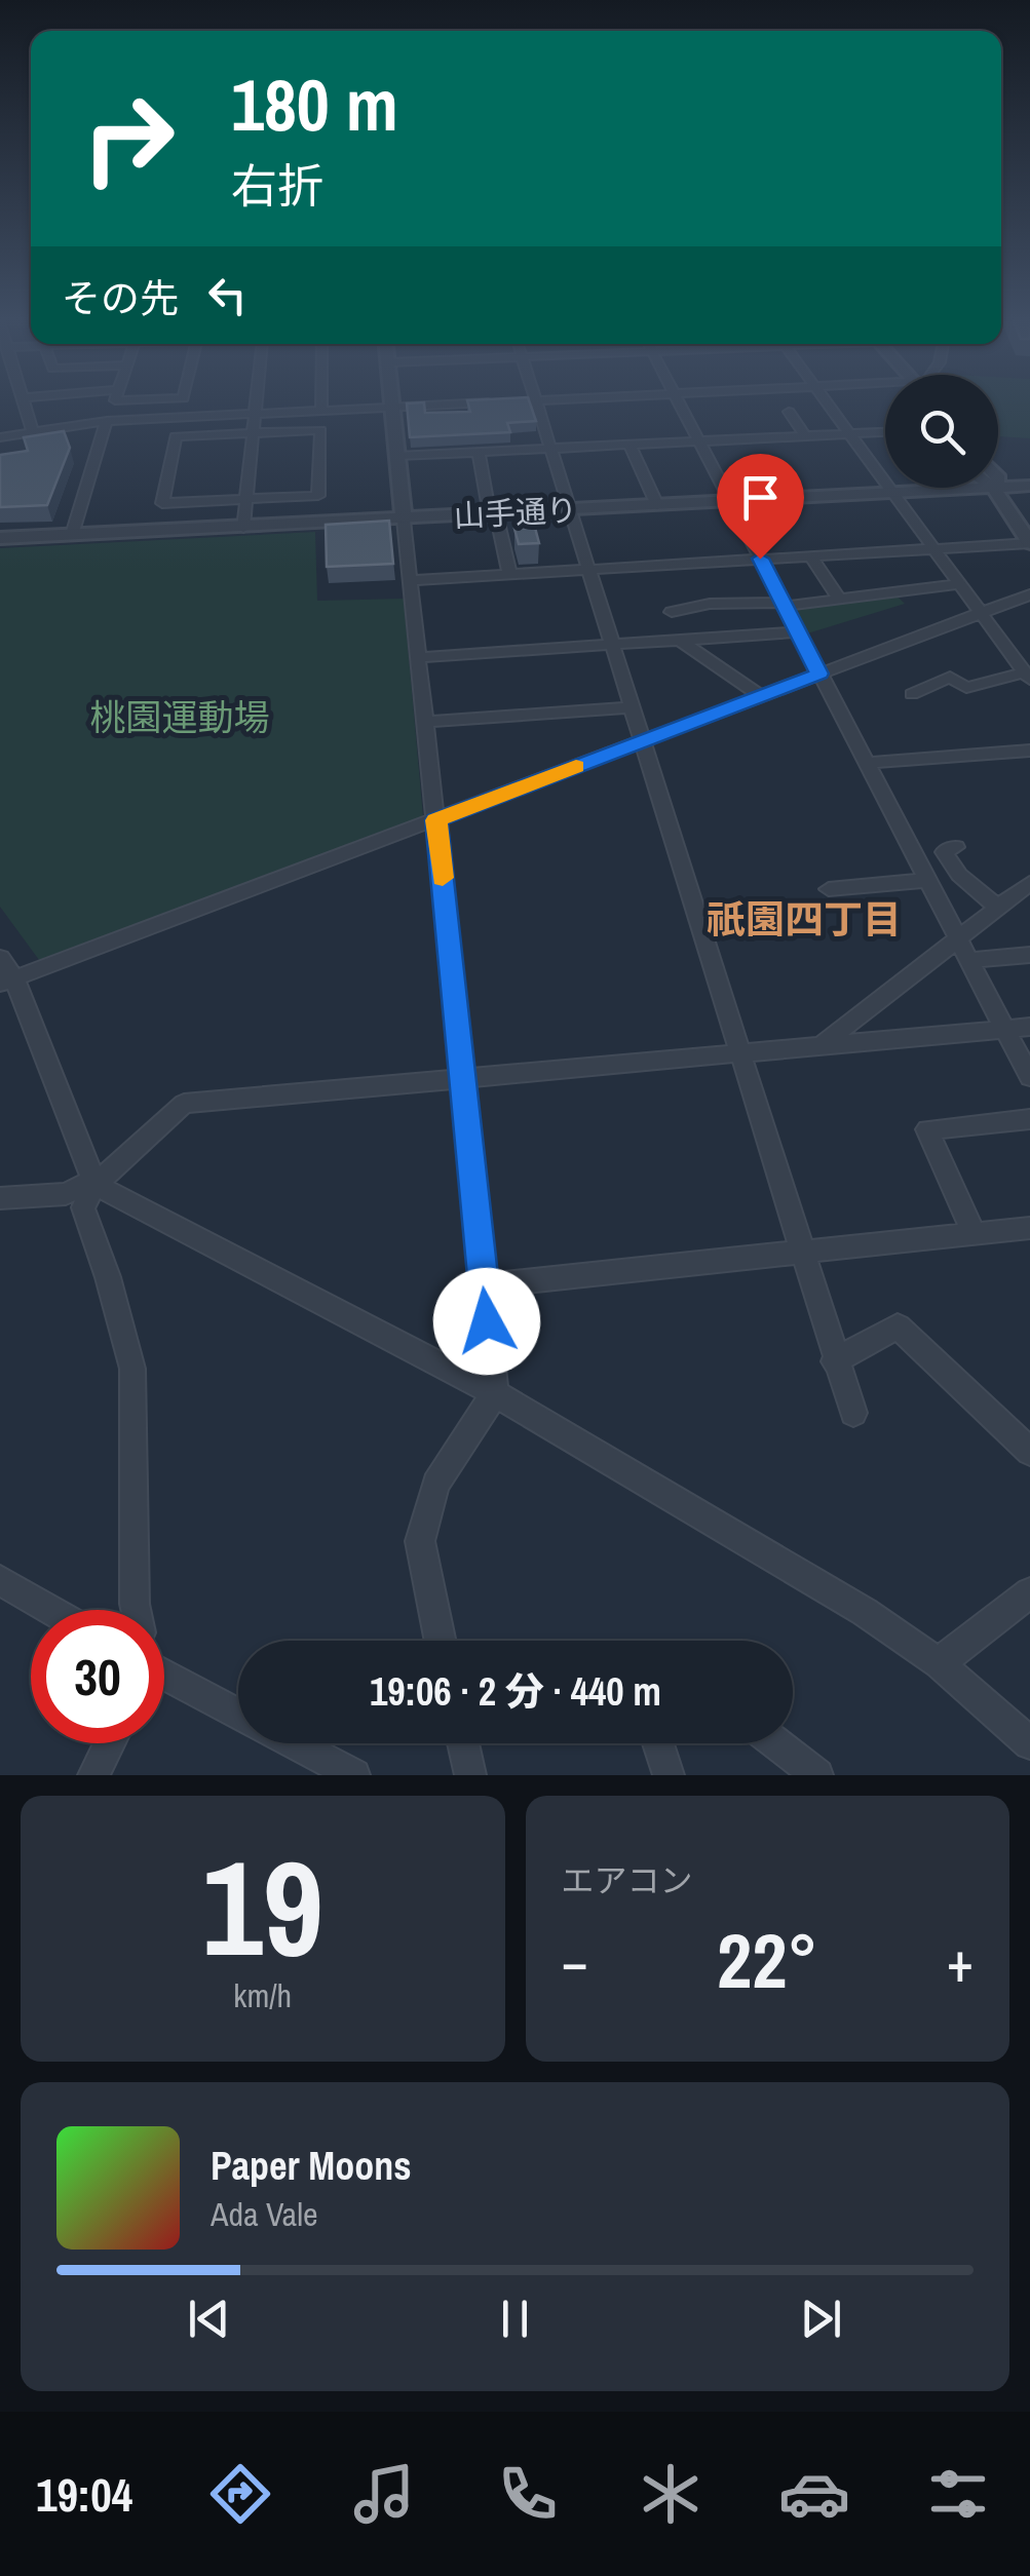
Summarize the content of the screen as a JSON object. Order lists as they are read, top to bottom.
{
  "streets": {
    "street": ["山手通り"]
  },
  "districts": ["祇園四丁目"],
  "parks": ["桃園運動場"],
  "page": {
    "turn": ["180 m", "右折"],
    "then": "その先",
    "limit": "30",
    "trip": "19:06 · 2 分 · 440 m",
    "tile": [
      ["19", "km/h"],
      "エアコン"
    ],
    "heat": ["−", "22°", "+"],
    "song": ["Paper Moons", "Ada Vale"],
    "tabs": "19:04"
  }
}
